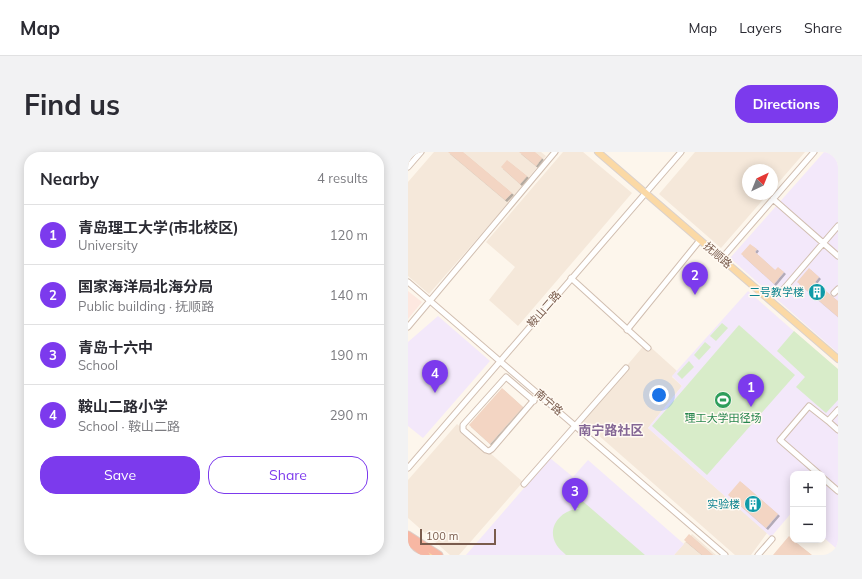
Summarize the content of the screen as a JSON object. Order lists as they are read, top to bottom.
{
  "streets": {
    "main road": ["抚顺路"],
    "street": ["鞍山二路", "南宁路"]
  },
  "crossings": [
    ["抚顺路", "鞍山二路"],
    ["鞍山二路", "南宁路"]
  ],
  "districts": ["南宁路社区"],
  "places": {
    "building": ["二号教学楼", "实验楼"],
    "sports": ["理工大学田径场"]
  },
  "scale_bar": "100 m",
  "north": "top right",
  "page": {
    "header": "Map",
    "nav": ["Map", "Layers", "Share"],
    "buttons": [
      "Directions",
      ["Save", "Share"]
    ],
    "title": "Find us",
    "heading": ["Nearby", "4 results"],
    "list": [
      {
        "mark": "1",
        "name": "青岛理工大学(市北校区)",
        "note": "University",
        "value": "120 m"
      },
      {
        "mark": "2",
        "name": "国家海洋局北海分局",
        "note": "Public building · 抚顺路",
        "value": "140 m"
      },
      {
        "mark": "3",
        "name": "青岛十六中",
        "note": "School",
        "value": "190 m"
      },
      {
        "mark": "4",
        "name": "鞍山二路小学",
        "note": "School · 鞍山二路",
        "value": "290 m"
      }
    ],
    "pins": [
      "2",
      "4",
      "1",
      "3"
    ],
    "map_buttons": ["+", "−"],
    "scale": "100 m"
  }
}
